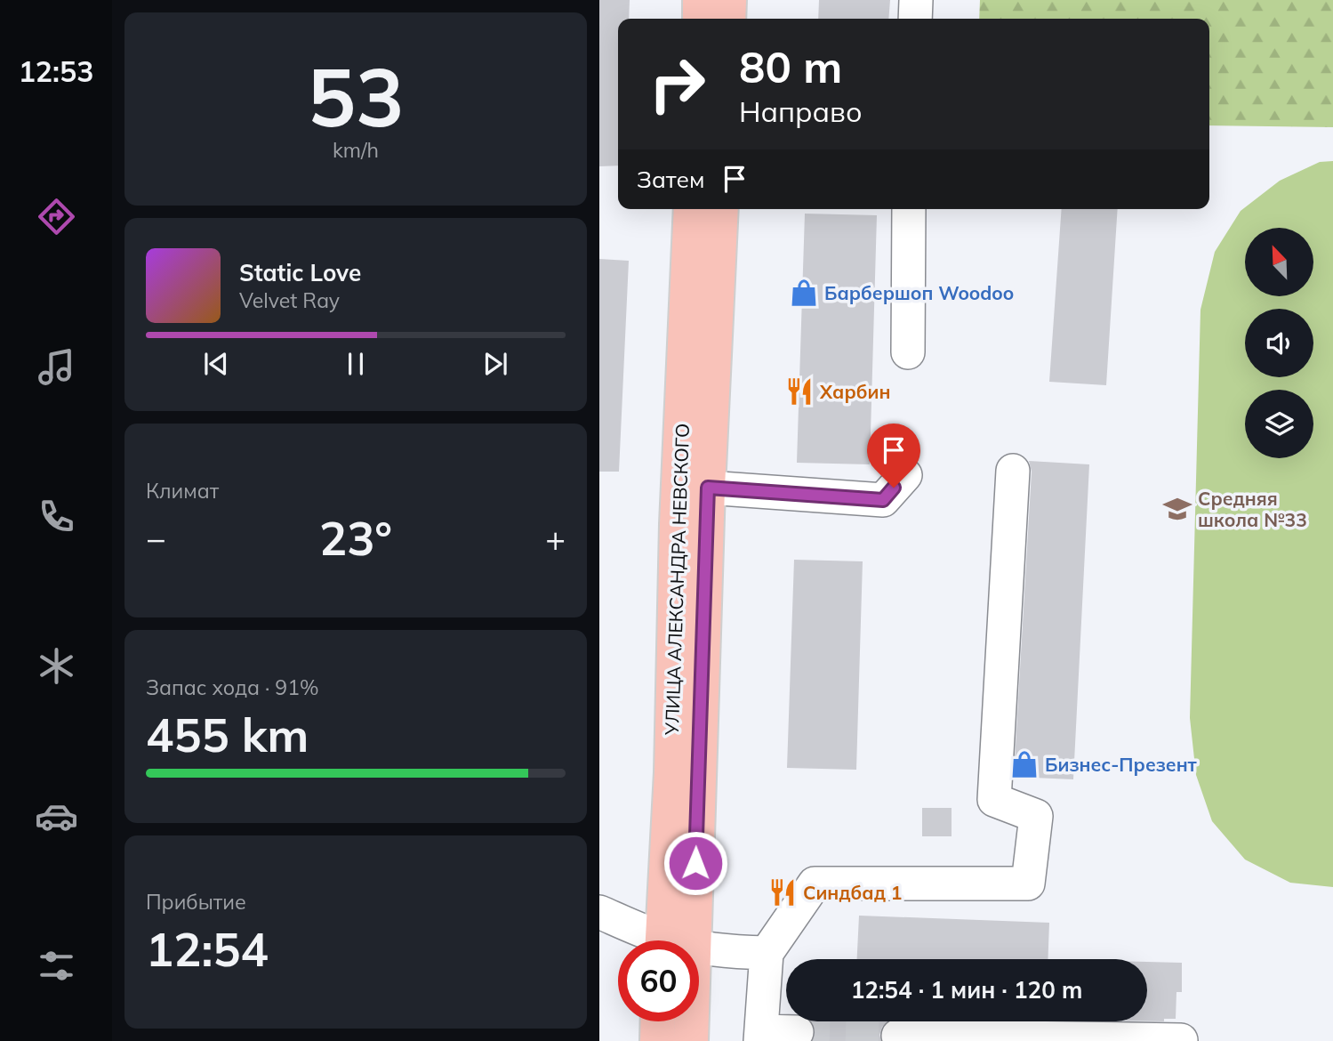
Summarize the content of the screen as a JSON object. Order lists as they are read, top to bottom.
{
  "streets": {
    "main road": ["УЛИЦА АЛЕКСАНДРА НЕВСКОГО"]
  },
  "places": {
    "shop": ["Барбершоп Woodoo", "Бизнес-Презент"],
    "restaurant": ["Харбин", "Синдбад 1"],
    "school or university": ["Средняя школа №33"]
  },
  "north": "top left",
  "page": {
    "tabs": "12:53",
    "tile": [
      ["53", "km/h"],
      "Климат",
      ["Запас хода · 91%", "455 km"],
      ["Прибытие", "12:54"]
    ],
    "turn": ["80 m", "Направо"],
    "then": "Затем",
    "song": ["Static Love", "Velvet Ray"],
    "heat": ["−", "23°", "+"],
    "limit": "60",
    "trip": "12:54 · 1 мин · 120 m"
  }
}
